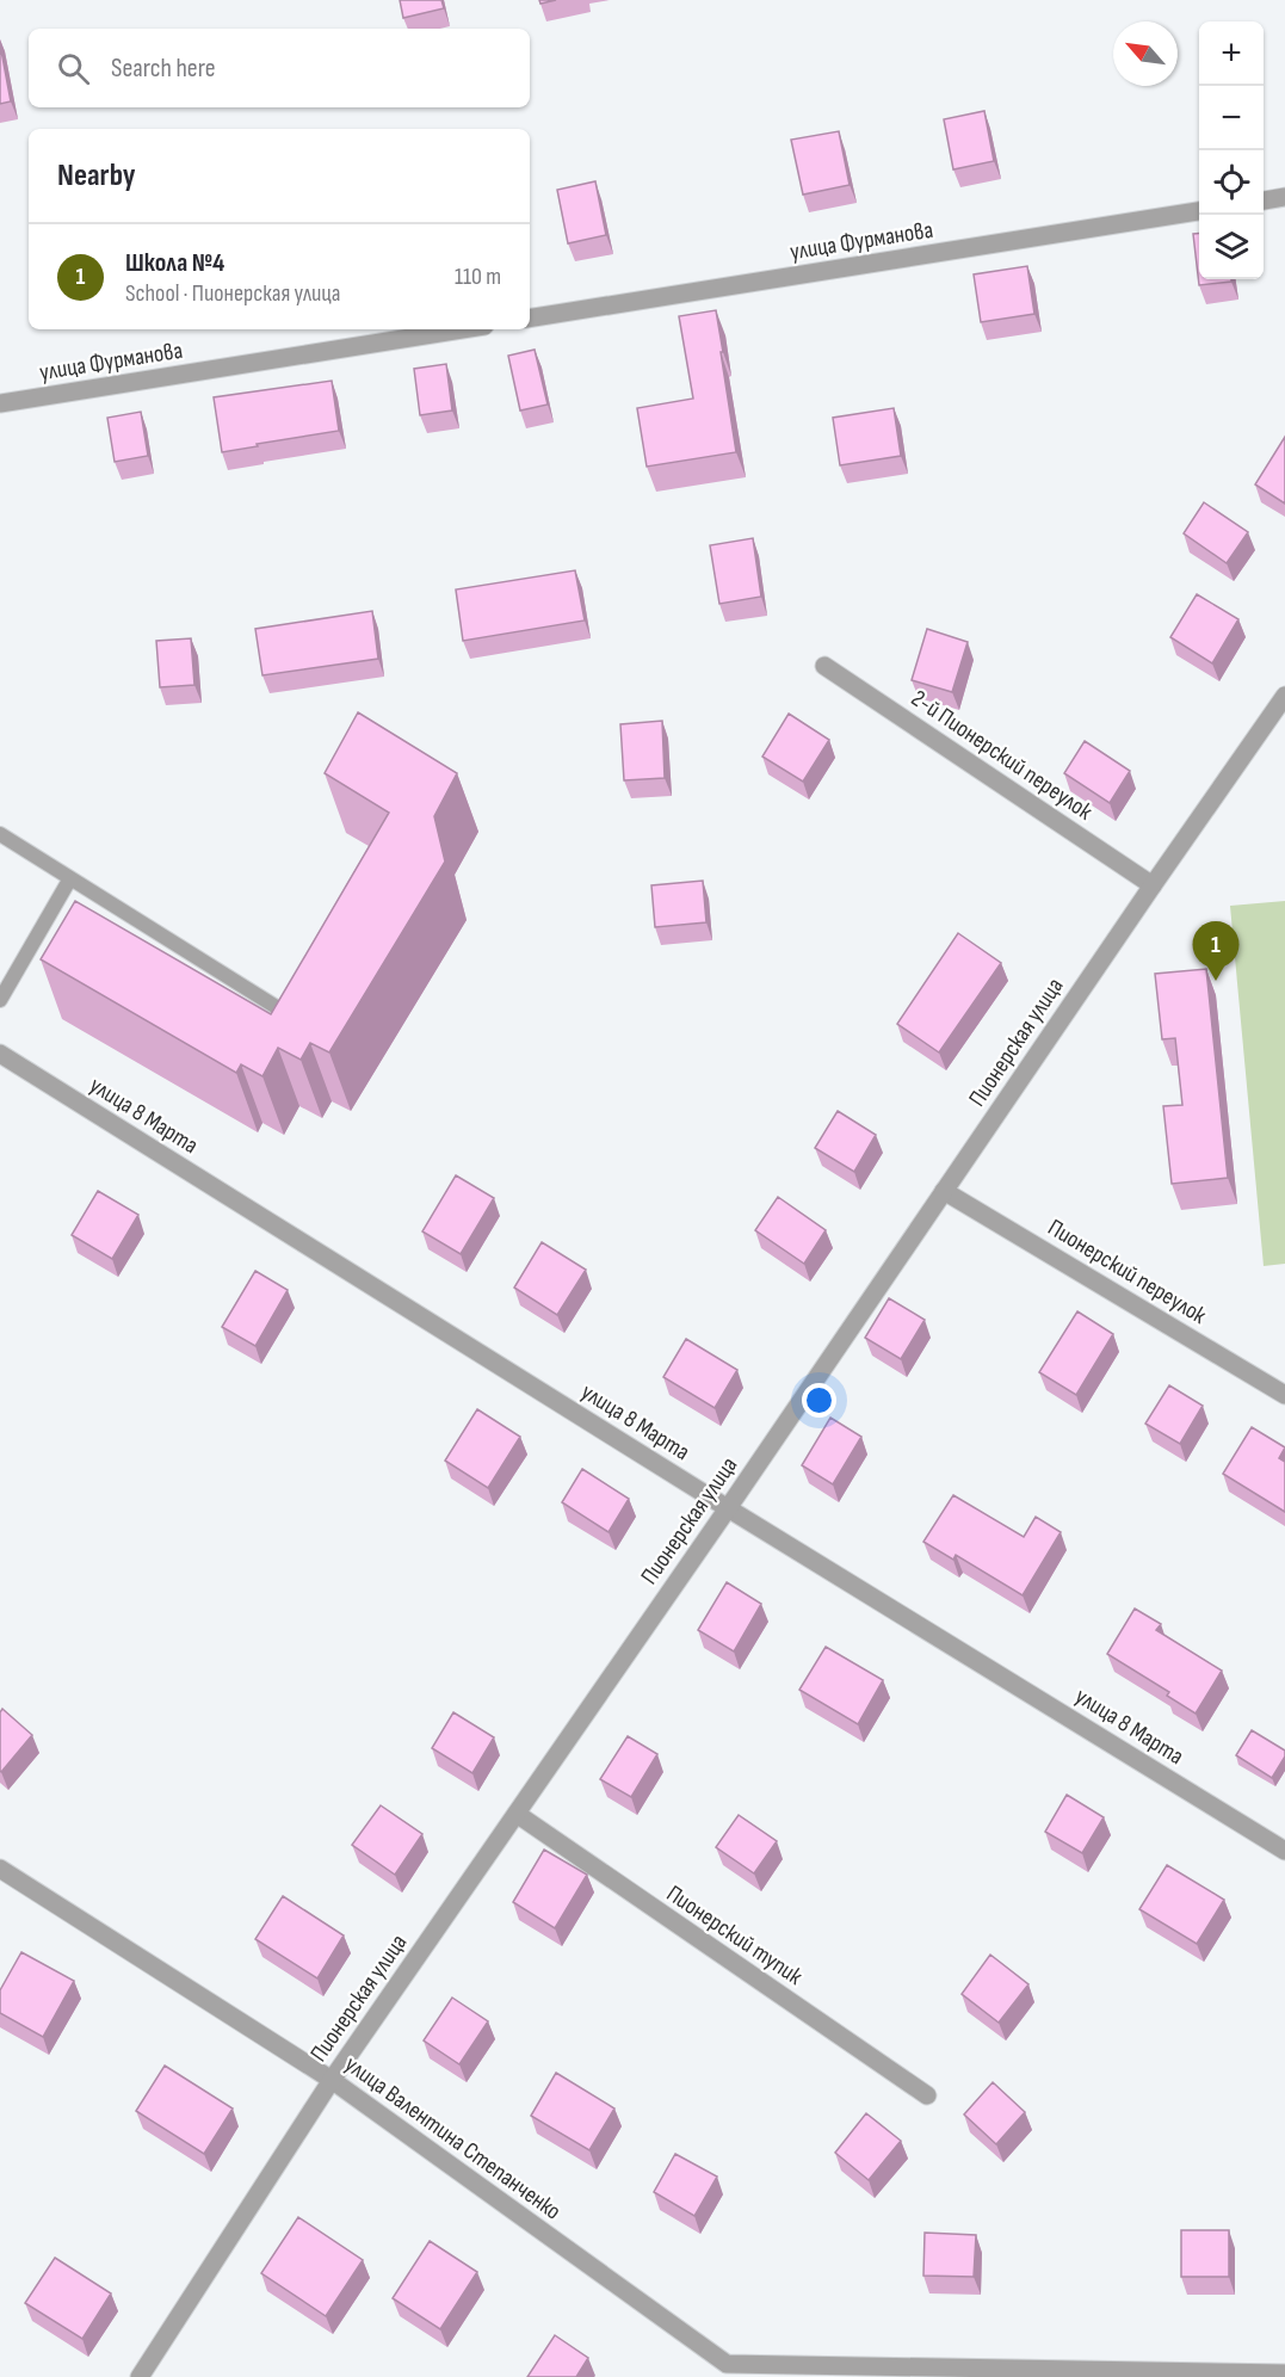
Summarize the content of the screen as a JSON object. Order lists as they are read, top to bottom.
{
  "streets": {
    "street": [
      "улица Фурманова",
      "2-й Пионерский переулок",
      "Пионерская улица",
      "улица 8 Марта",
      "Пионерский переулок",
      "Пионерский тупик",
      "улица Валентина Степанченко"
    ]
  },
  "crossings": [
    ["2-й Пионерский переулок", "Пионерская улица"],
    ["Пионерская улица", "улица 8 Марта"],
    ["Пионерская улица", "Пионерский переулок"],
    ["Пионерская улица", "Пионерский тупик"],
    ["Пионерская улица", "улица Валентина Степанченко"]
  ],
  "north": "top left",
  "page": {
    "map_buttons": ["+", "−"],
    "search": "Search here",
    "heading": "Nearby",
    "list": [
      {
        "mark": "1",
        "name": "Школа №4",
        "note": "School · Пионерская улица",
        "value": "110 m"
      }
    ],
    "pins": "1"
  }
}
